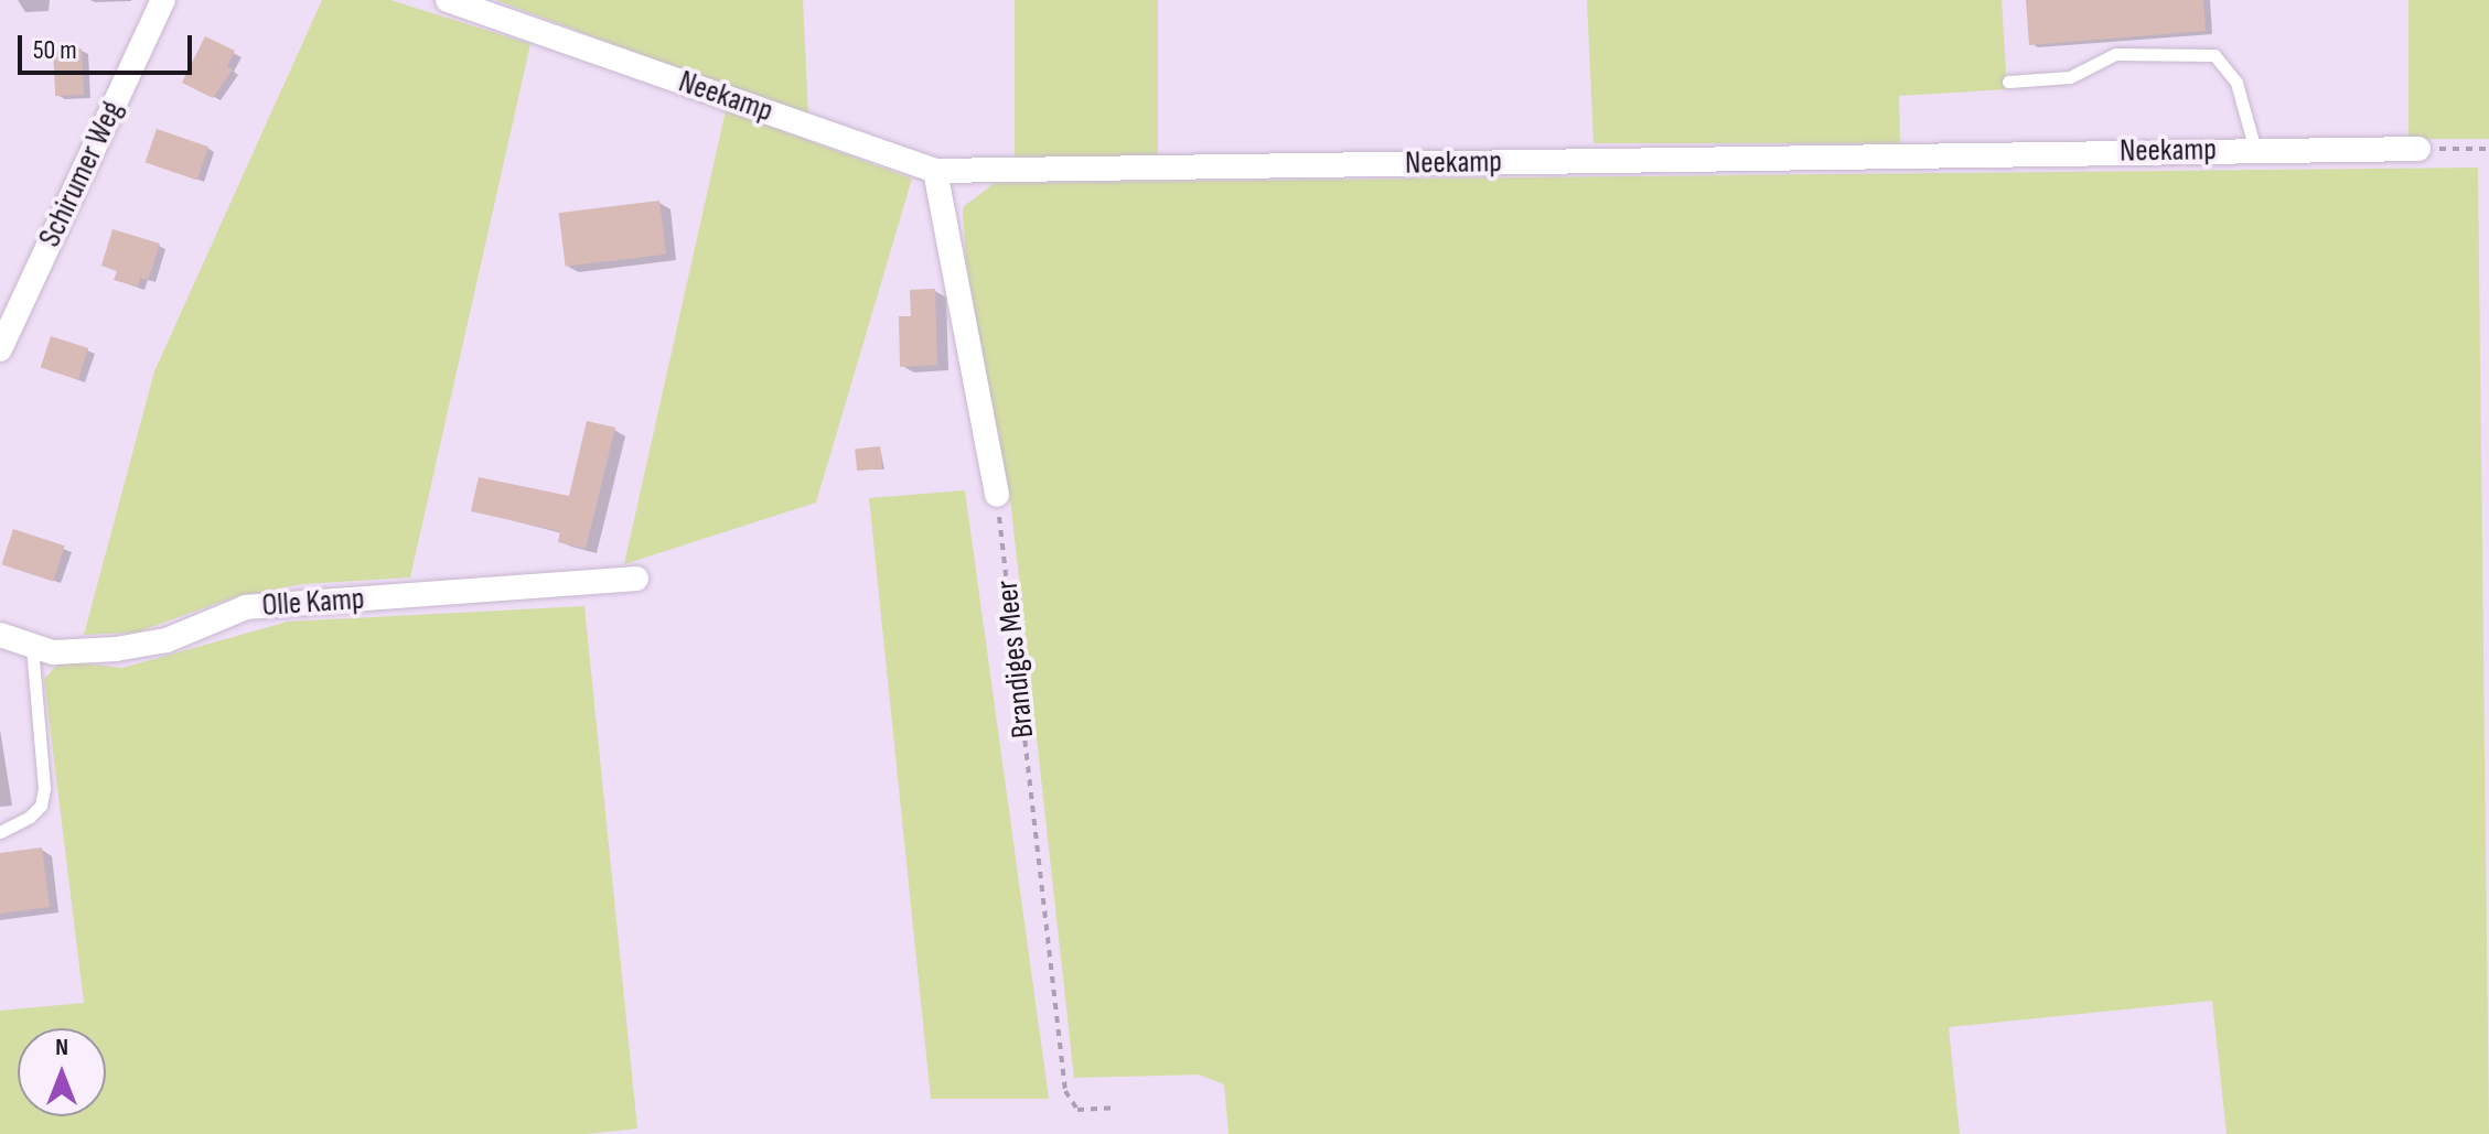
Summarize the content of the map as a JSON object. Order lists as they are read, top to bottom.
{
  "streets": {
    "street": ["Neekamp", "Schirumer Weg", "Olle Kamp"],
    "path": ["Brandiges Meer"]
  },
  "scale_bar": "50 m",
  "north": "top"
}
